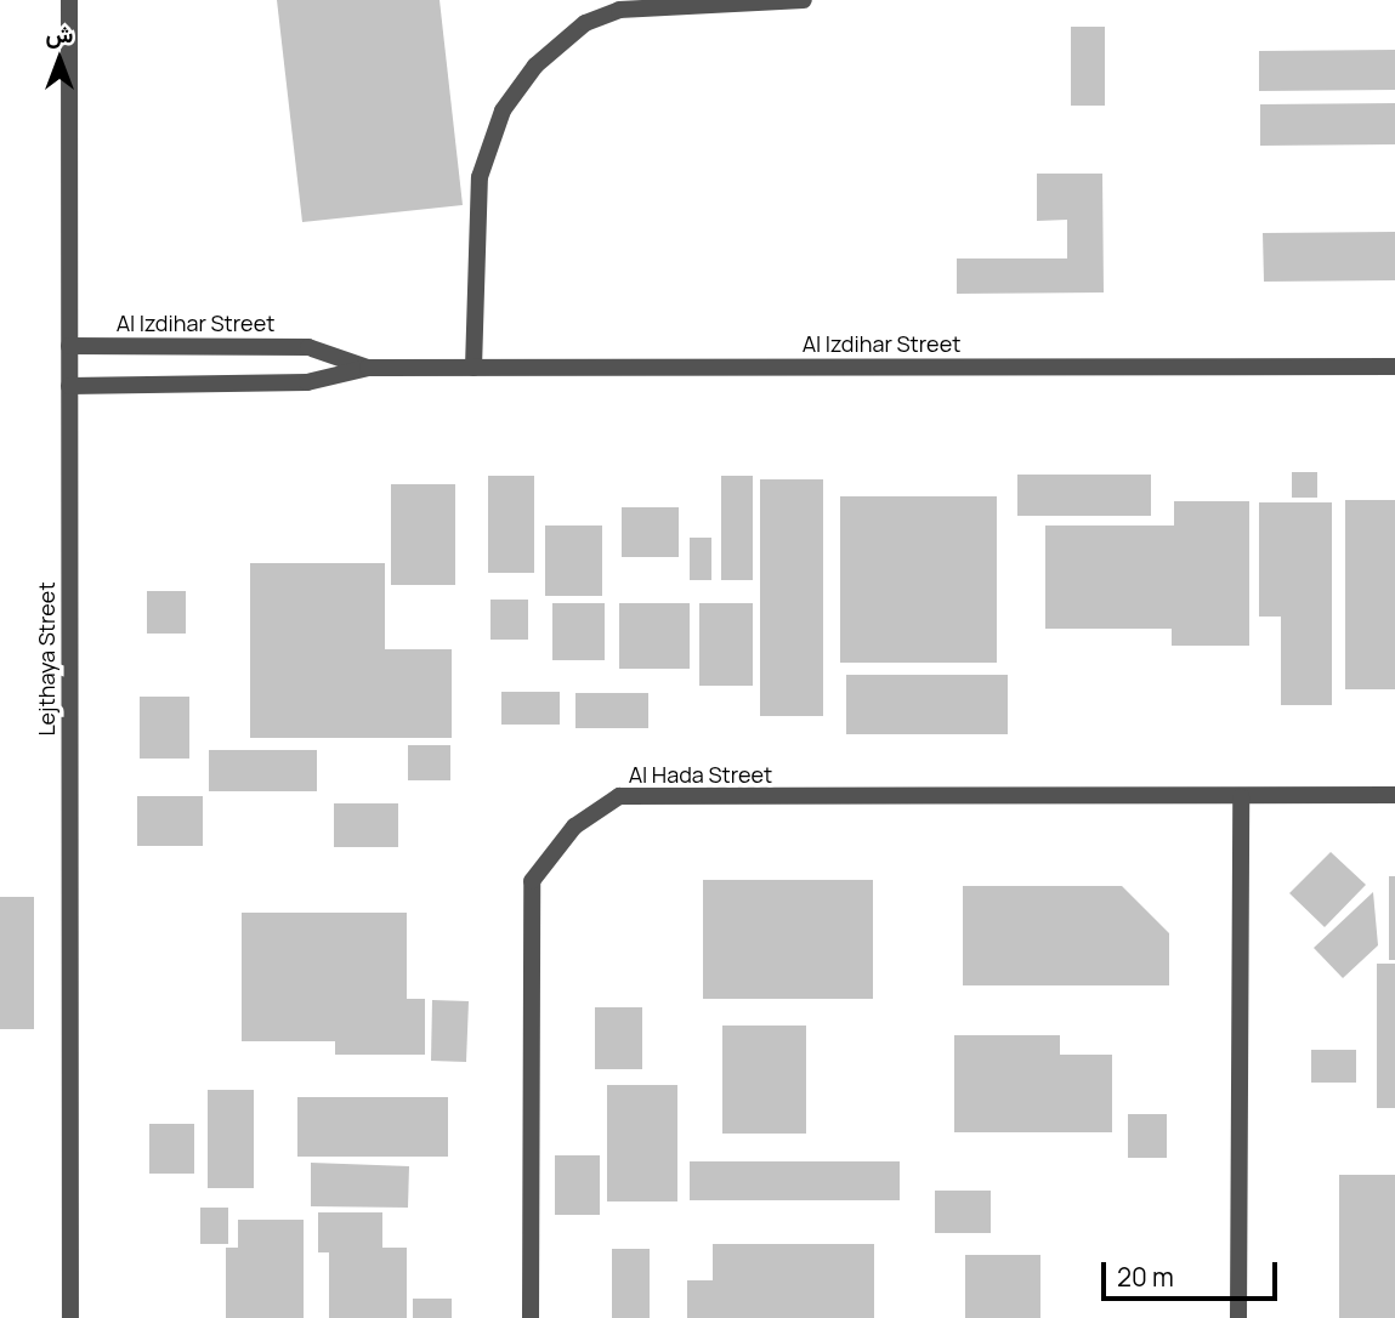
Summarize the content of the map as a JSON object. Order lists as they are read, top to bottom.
{
  "streets": {
    "street": ["Al Izdihar Street", "Lejthaya Street", "Al Hada Street"]
  },
  "crossings": [
    ["Al Izdihar Street", "Lejthaya Street"]
  ],
  "scale_bar": "20 m",
  "north": "top"
}
